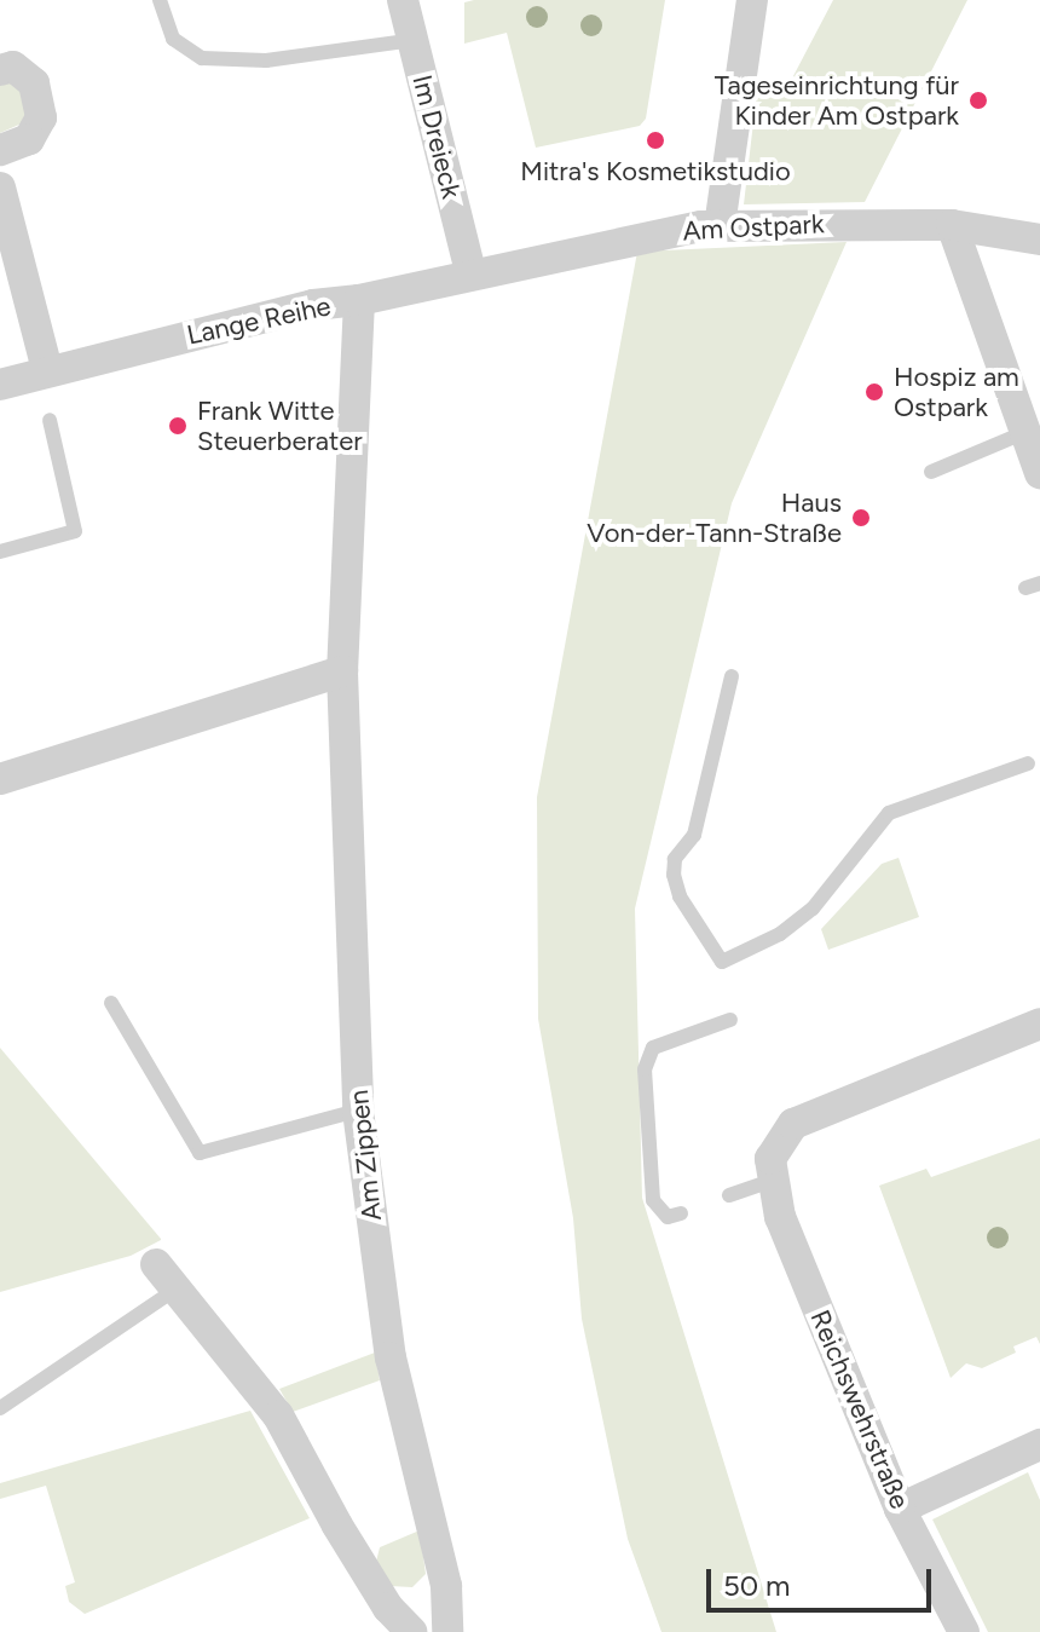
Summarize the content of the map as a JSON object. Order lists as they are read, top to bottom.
{
  "streets": {
    "street": [
      "Im Dreieck",
      "Am Ostpark",
      "Lange Reihe",
      "Am Zippen",
      "Reichswehrstraße"
    ]
  },
  "crossings": [
    ["Im Dreieck", "Am Ostpark"],
    ["Im Dreieck", "Lange Reihe"],
    ["Am Ostpark", "Lange Reihe"],
    ["Lange Reihe", "Am Zippen"]
  ],
  "places": [
    "Tageseinrichtung für Kinder Am Ostpark",
    "Mitra's Kosmetikstudio",
    "Hospiz am Ostpark",
    "Frank Witte Steuerberater",
    "Haus Von-der-Tann-Straße"
  ],
  "scale_bar": "50 m"
}
